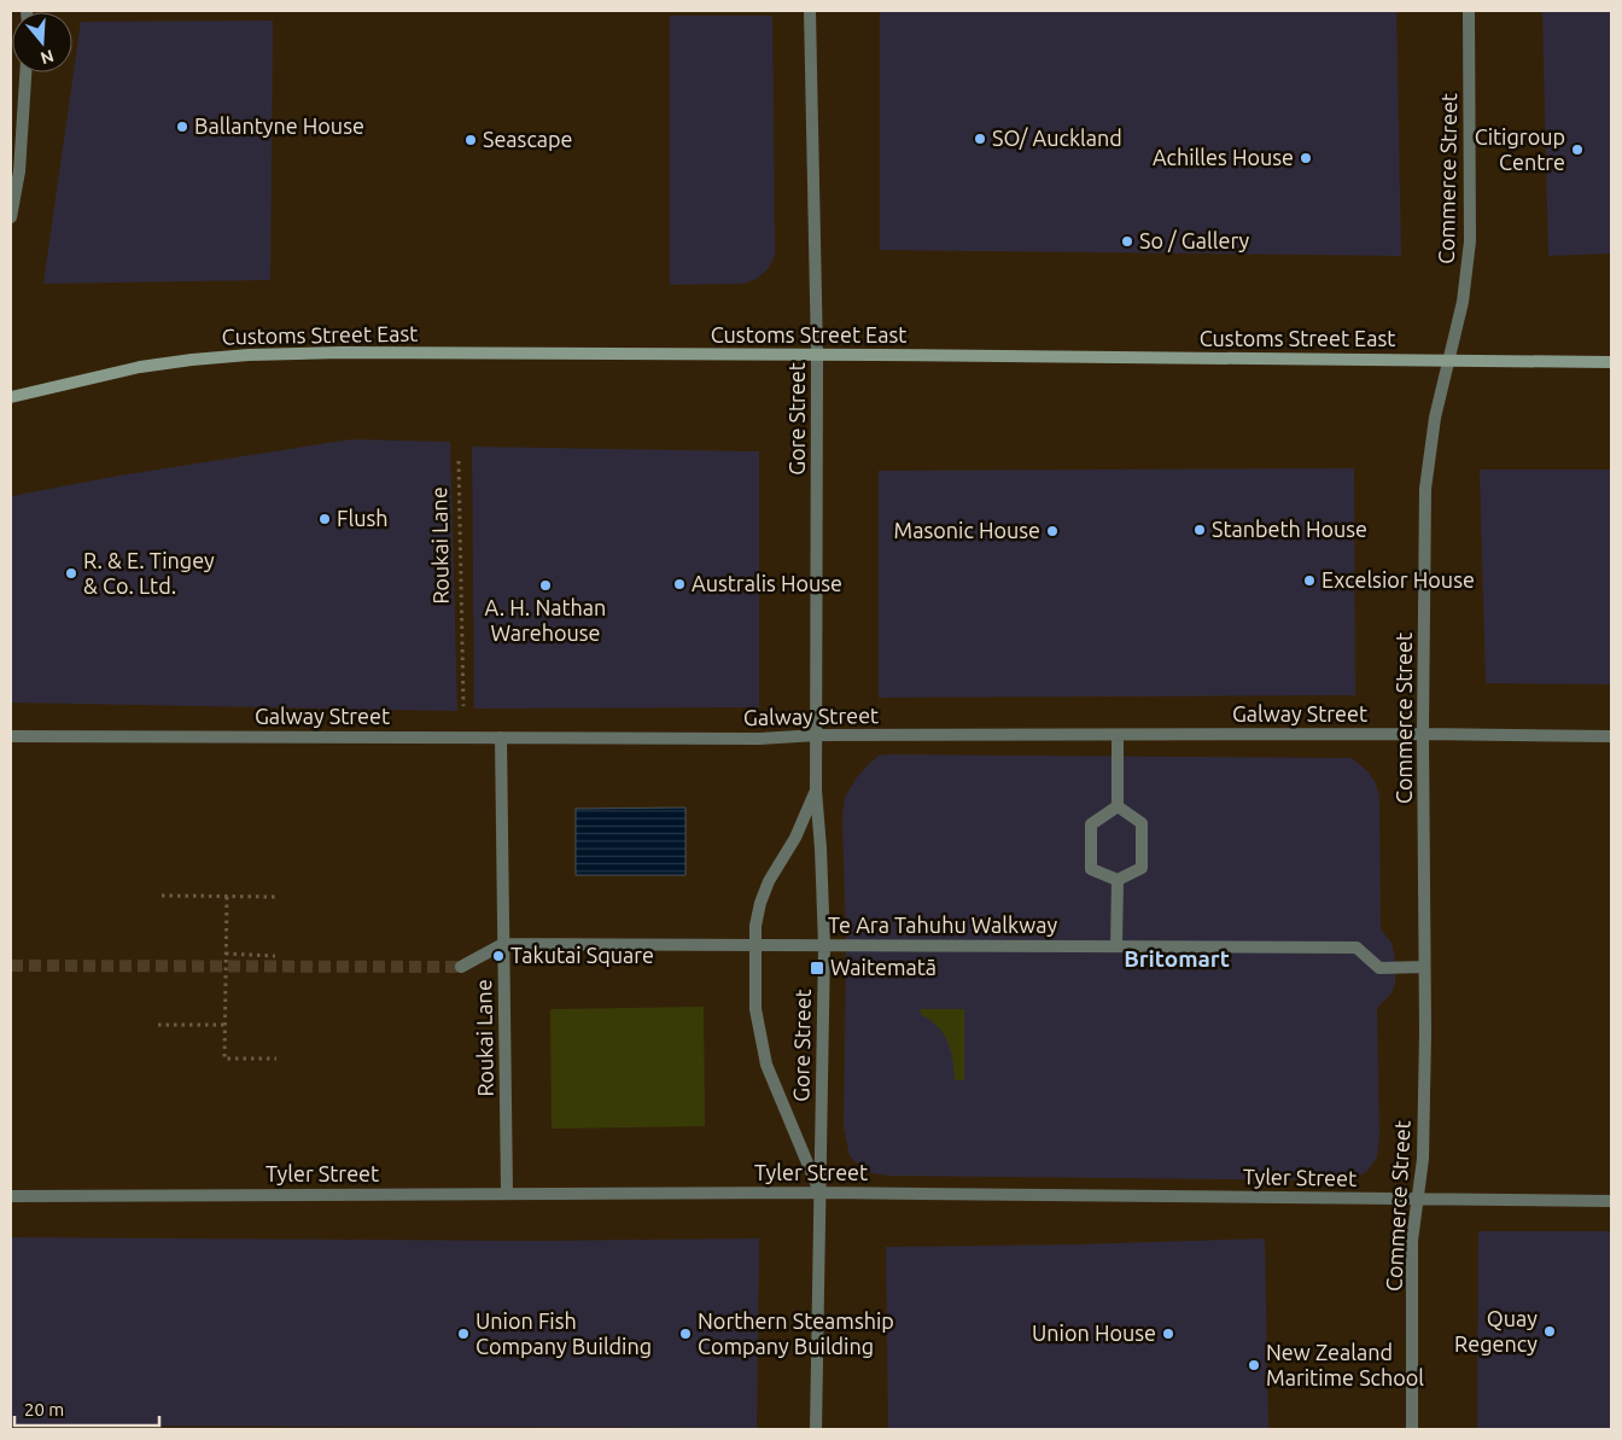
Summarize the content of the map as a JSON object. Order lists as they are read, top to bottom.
{
  "streets": {
    "main road": ["Customs Street East"],
    "street": [
      "Commerce Street",
      "Gore Street",
      "Roukai Lane",
      "Galway Street",
      "Te Ara Tahuhu Walkway",
      "Tyler Street"
    ]
  },
  "crossings": [
    ["Commerce Street", "Customs Street East"],
    ["Commerce Street", "Galway Street"],
    ["Commerce Street", "Te Ara Tahuhu Walkway"],
    ["Commerce Street", "Tyler Street"],
    ["Customs Street East", "Gore Street"],
    ["Gore Street", "Galway Street"],
    ["Gore Street", "Te Ara Tahuhu Walkway"],
    ["Gore Street", "Tyler Street"],
    ["Roukai Lane", "Galway Street"],
    ["Roukai Lane", "Te Ara Tahuhu Walkway"],
    ["Roukai Lane", "Tyler Street"]
  ],
  "districts": ["Britomart"],
  "places": {
    "other": [
      "Ballantyne House",
      "SO/ Auckland",
      "Seascape",
      "Citigroup Centre",
      "Achilles House",
      "So / Gallery",
      "Flush",
      "Stanbeth House",
      "Masonic House",
      "R. & E. Tingey & Co. Ltd.",
      "Excelsior House",
      "Australis House",
      "A. H. Nathan Warehouse",
      "Takutai Square",
      "Quay Regency",
      "Union Fish Company Building",
      "Northern Steamship Company Building",
      "Union House",
      "New Zealand Maritime School"
    ],
    "transit": ["Waitematā"]
  },
  "scale_bar": "20 m",
  "north": "bottom"
}
